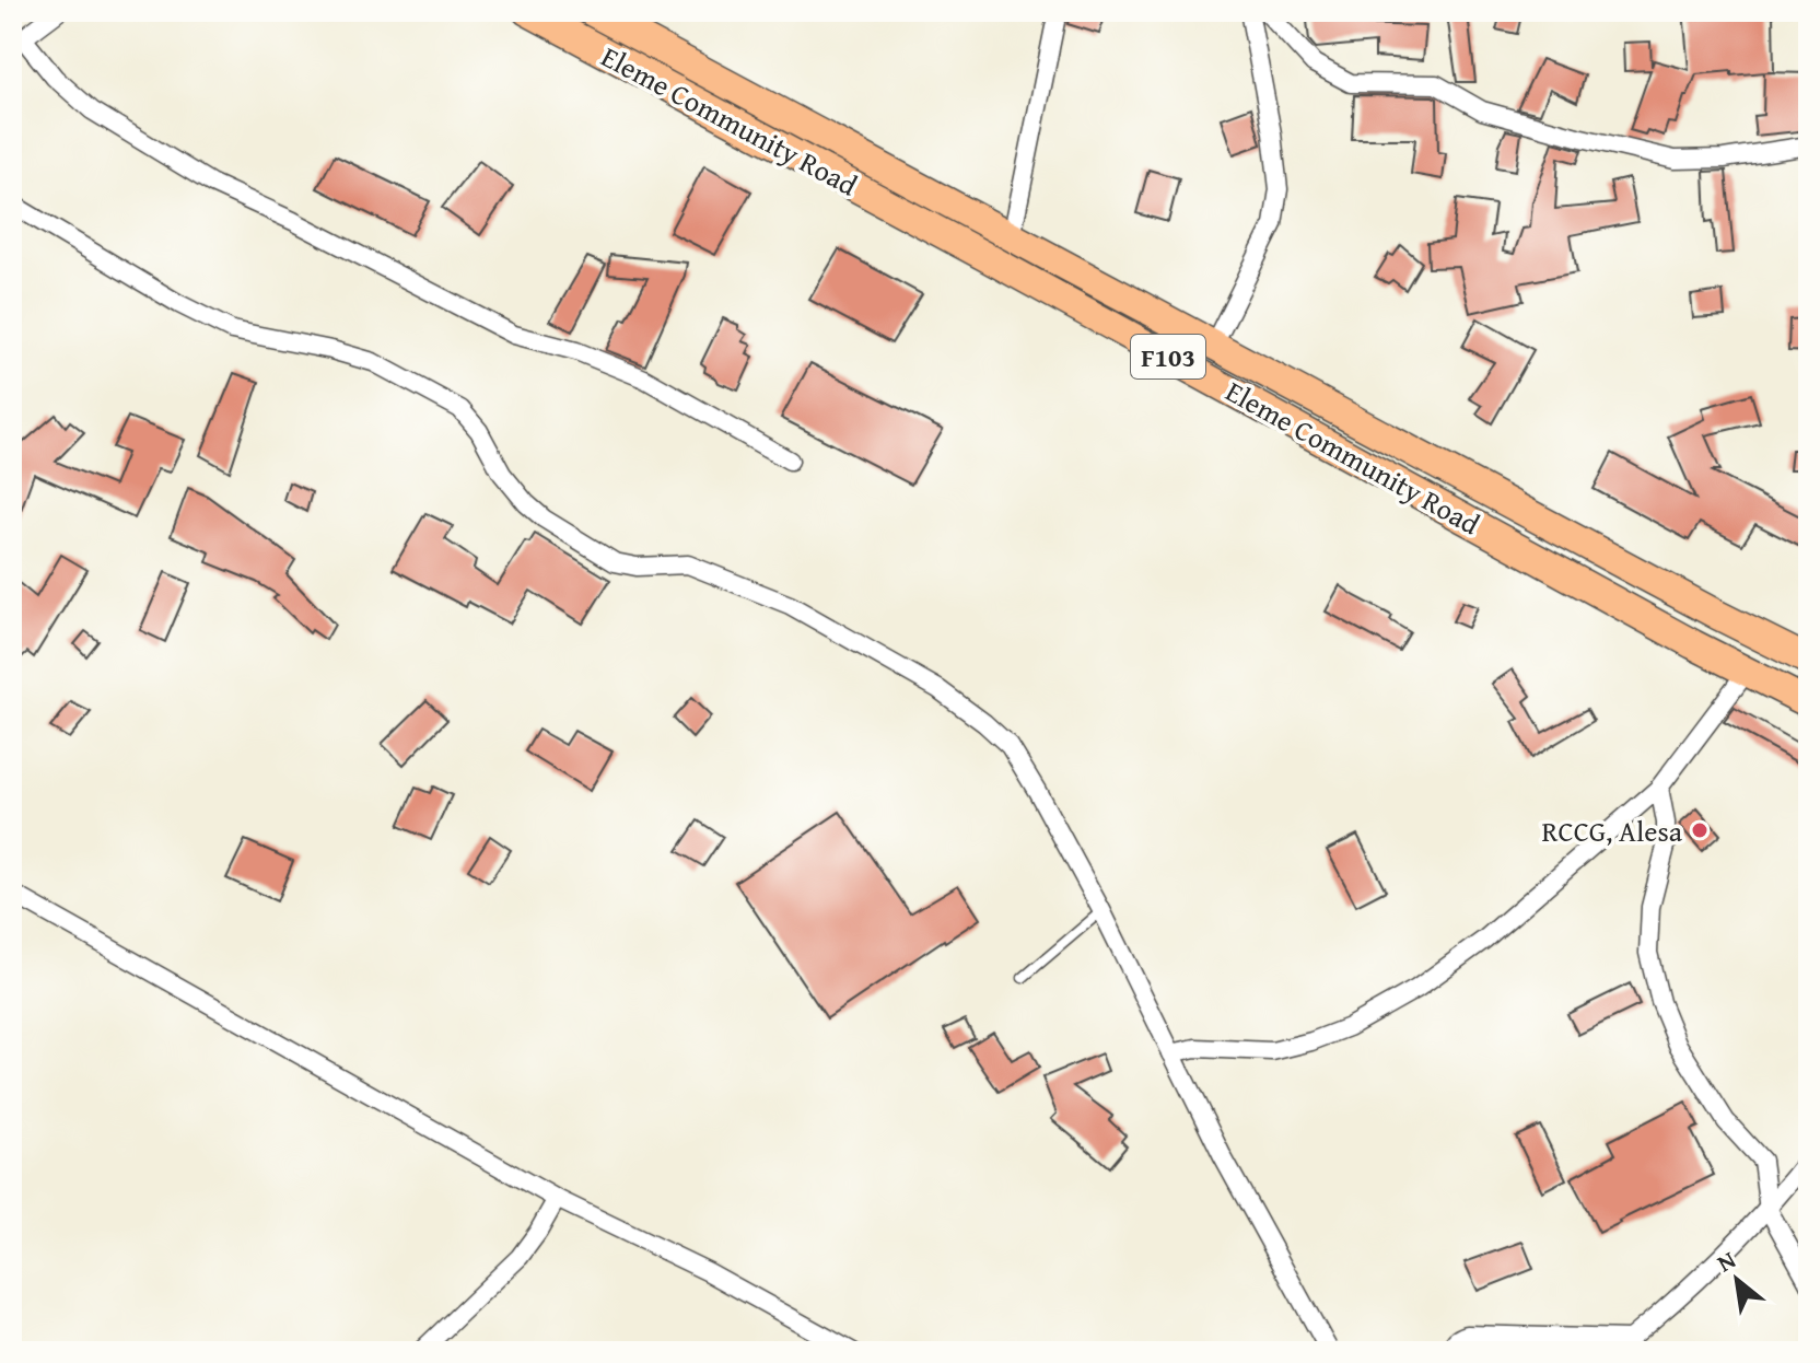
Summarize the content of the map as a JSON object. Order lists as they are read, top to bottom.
{
  "streets": {
    "main road": ["Eleme Community Road", "F103"]
  },
  "places": ["RCCG, Alesa"],
  "north": "top left"
}
